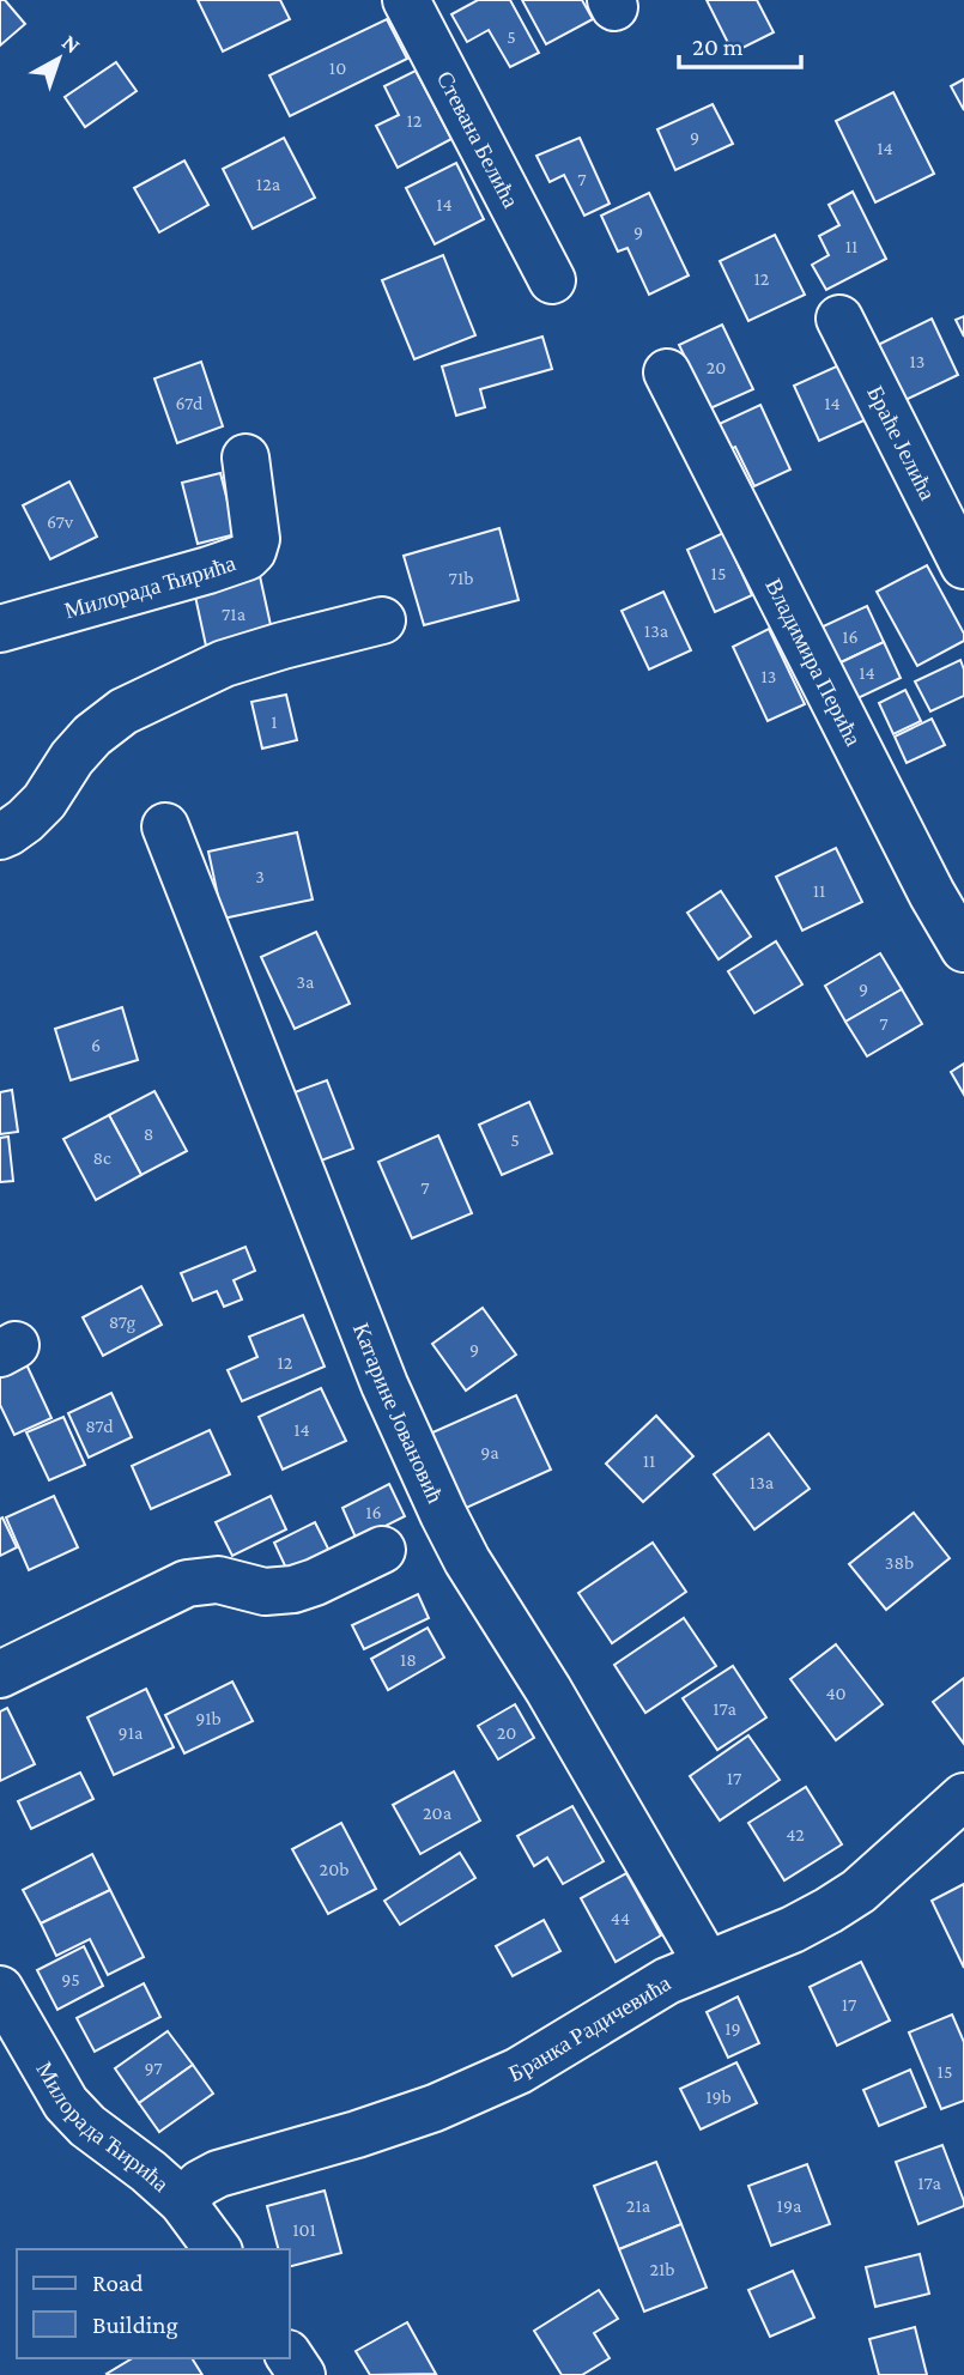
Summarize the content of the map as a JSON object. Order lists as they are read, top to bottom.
{
  "streets": {
    "street": [
      "Стевана Белића",
      "Браће Јелића",
      "Милорада Ћирића",
      "Владимира Перића",
      "Катарине Јовановић",
      "Бранка Радичевића"
    ]
  },
  "crossings": [
    ["Милорада Ћирића", "Бранка Радичевића"],
    ["Катарине Јовановић", "Бранка Радичевића"]
  ],
  "house_numbers": [
    "5",
    "10",
    "12",
    "9",
    "14",
    "7",
    "12a",
    "14",
    "9",
    "11",
    "12",
    "13",
    "20",
    "67d",
    "14",
    "67v",
    "15",
    "71b",
    "71a",
    "13a",
    "16",
    "14",
    "13",
    "1",
    "3",
    "11",
    "3a",
    "9",
    "7",
    "6",
    "8",
    "5",
    "8c",
    "7",
    "87g",
    "9",
    "12",
    "87d",
    "14",
    "9a",
    "11",
    "13a",
    "16",
    "38b",
    "18",
    "40",
    "17a",
    "91b",
    "91a",
    "20",
    "17",
    "20a",
    "42",
    "20b",
    "44",
    "95",
    "17",
    "19",
    "97",
    "15",
    "19b",
    "17a",
    "21a",
    "19a",
    "101",
    "21b"
  ],
  "legend": ["Road", "Building"],
  "scale_bar": "20 m",
  "north": "top right"
}
